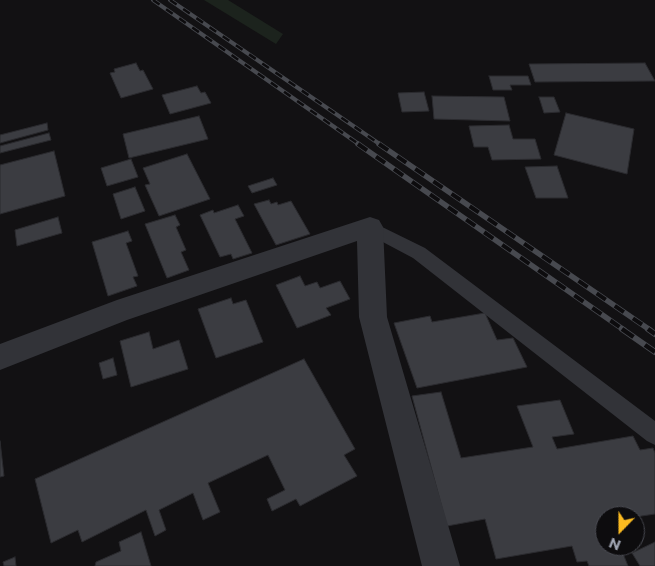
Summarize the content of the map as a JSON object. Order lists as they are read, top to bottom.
{
  "north": "bottom"
}
